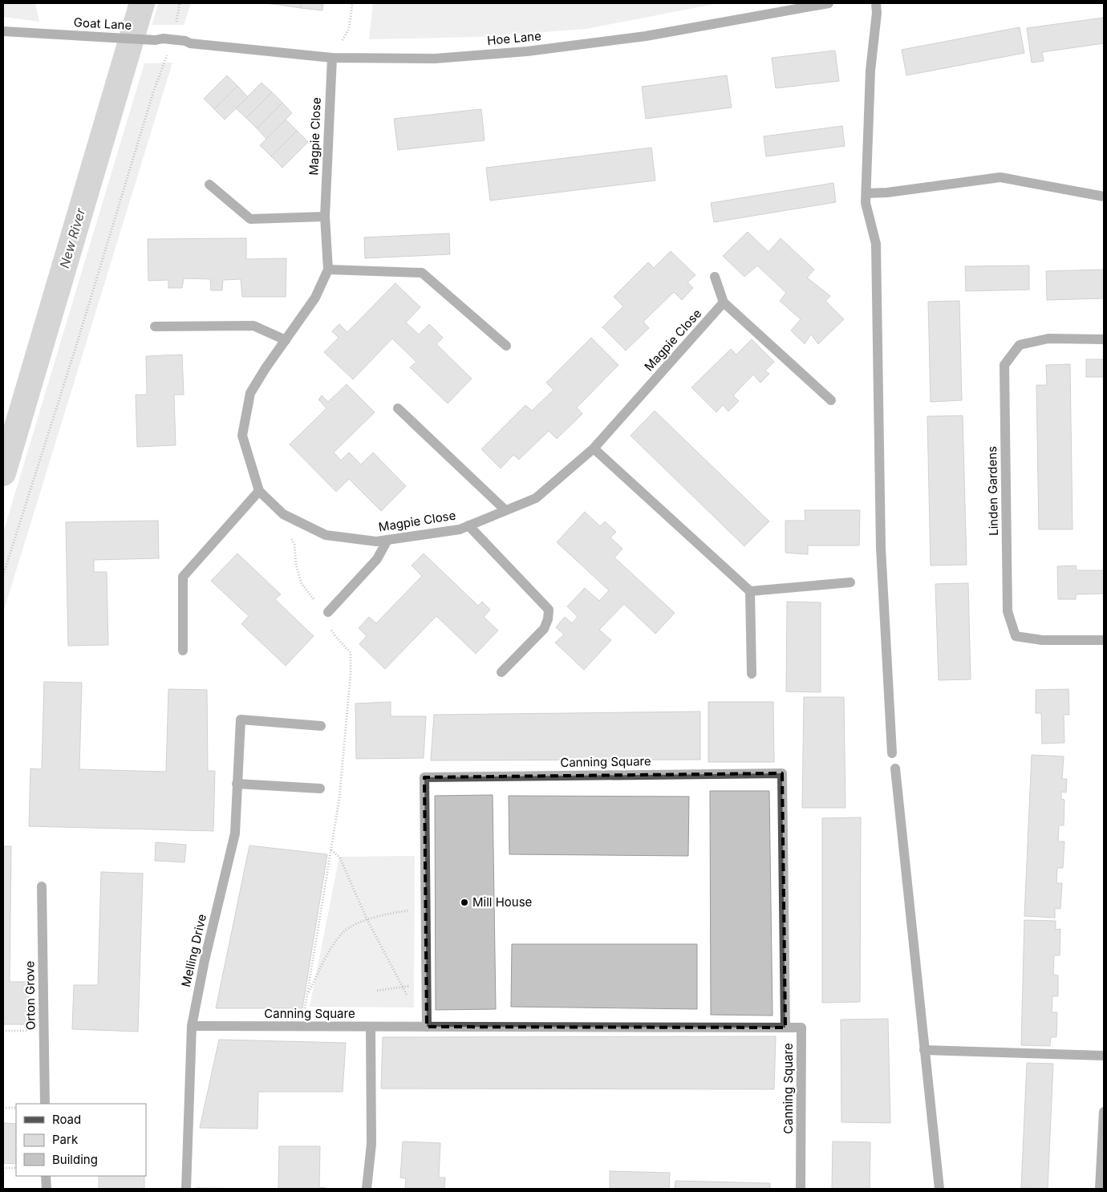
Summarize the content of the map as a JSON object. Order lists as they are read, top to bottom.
{
  "streets": {
    "street": [
      "Goat Lane",
      "Hoe Lane",
      "Magpie Close",
      "Linden Gardens",
      "Canning Square",
      "Melling Drive",
      "Orton Grove"
    ]
  },
  "crossings": [
    ["Goat Lane", "Hoe Lane"],
    ["Hoe Lane", "Magpie Close"],
    ["Canning Square", "Melling Drive"]
  ],
  "water": ["New River"],
  "places": ["Mill House"],
  "legend": ["Road", "Park", "Building"]
}
